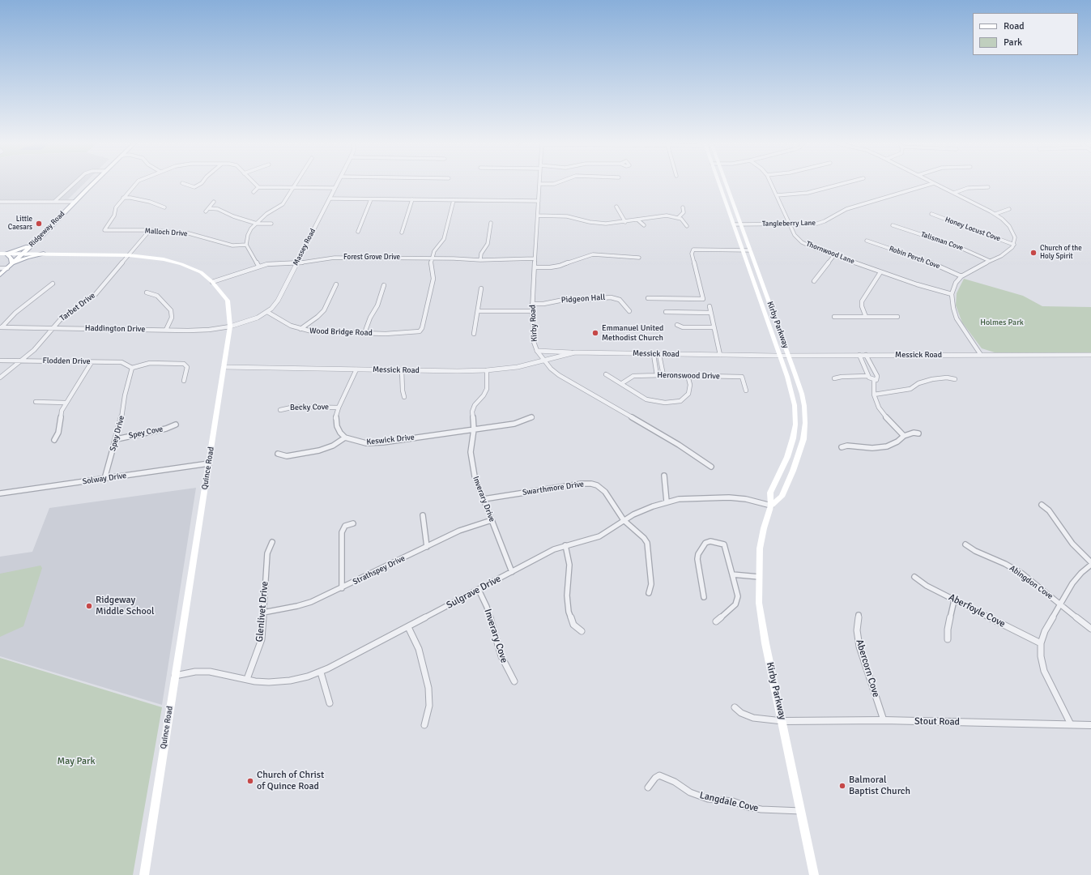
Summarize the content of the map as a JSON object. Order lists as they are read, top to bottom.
{
  "streets": {
    "main road": ["Ridgeway Road", "Kirby Parkway", "Quince Road"],
    "street": [
      "Tangleberry Lane",
      "Honey Locust Cove",
      "Malloch Drive",
      "Talisman Cove",
      "Massey Road",
      "Thornwood Lane",
      "Forest Grove Drive",
      "Robin Perch Cove",
      "Pidgeon Hall",
      "Tarbet Drive",
      "Kirby Road",
      "Haddington Drive",
      "Wood Bridge Road",
      "Messick Road",
      "Flodden Drive",
      "Heronswood Drive",
      "Becky Cove",
      "Spey Cove",
      "Spey Drive",
      "Keswick Drive",
      "Solway Drive",
      "Swarthmore Drive",
      "Inverary Drive",
      "Strathspey Drive",
      "Abingdon Cove",
      "Sulgrave Drive",
      "Aberfoyle Cove",
      "Glenlivet Drive",
      "Inverary Cove",
      "Abercorn Cove",
      "Stout Road",
      "Langdale Cove"
    ]
  },
  "crossings": [
    ["Tangleberry Lane", "Thornwood Lane"],
    ["Tangleberry Lane", "Kirby Parkway"],
    ["Ridgeway Road", "Quince Road"],
    ["Malloch Drive", "Tarbet Drive"],
    ["Massey Road", "Forest Grove Drive"],
    ["Massey Road", "Haddington Drive"],
    ["Massey Road", "Wood Bridge Road"],
    ["Massey Road", "Quince Road"],
    ["Forest Grove Drive", "Kirby Road"],
    ["Forest Grove Drive", "Wood Bridge Road"],
    ["Forest Grove Drive", "Quince Road"],
    ["Pidgeon Hall", "Kirby Road"],
    ["Tarbet Drive", "Haddington Drive"],
    ["Tarbet Drive", "Flodden Drive"],
    ["Tarbet Drive", "Quince Road"],
    ["Kirby Road", "Messick Road"],
    ["Kirby Parkway", "Messick Road"],
    ["Kirby Parkway", "Sulgrave Drive"],
    ["Kirby Parkway", "Stout Road"],
    ["Kirby Parkway", "Langdale Cove"],
    ["Haddington Drive", "Quince Road"],
    ["Messick Road", "Quince Road"],
    ["Messick Road", "Inverary Drive"],
    ["Flodden Drive", "Spey Drive"],
    ["Spey Cove", "Spey Drive"],
    ["Spey Drive", "Solway Drive"],
    ["Keswick Drive", "Inverary Drive"],
    ["Quince Road", "Solway Drive"],
    ["Quince Road", "Sulgrave Drive"],
    ["Swarthmore Drive", "Inverary Drive"],
    ["Swarthmore Drive", "Sulgrave Drive"],
    ["Inverary Drive", "Strathspey Drive"],
    ["Inverary Drive", "Sulgrave Drive"],
    ["Strathspey Drive", "Glenlivet Drive"],
    ["Sulgrave Drive", "Glenlivet Drive"],
    ["Sulgrave Drive", "Inverary Cove"],
    ["Abercorn Cove", "Stout Road"]
  ],
  "parks": ["Holmes Park", "May Park"],
  "places": [
    "Little Caesars",
    "Church of the Holy Spirit",
    "Emmanuel United Methodist Church",
    "Ridgeway Middle School",
    "Church of Christ of Quince Road",
    "Balmoral Baptist Church"
  ],
  "legend": ["Road", "Park"]
}
